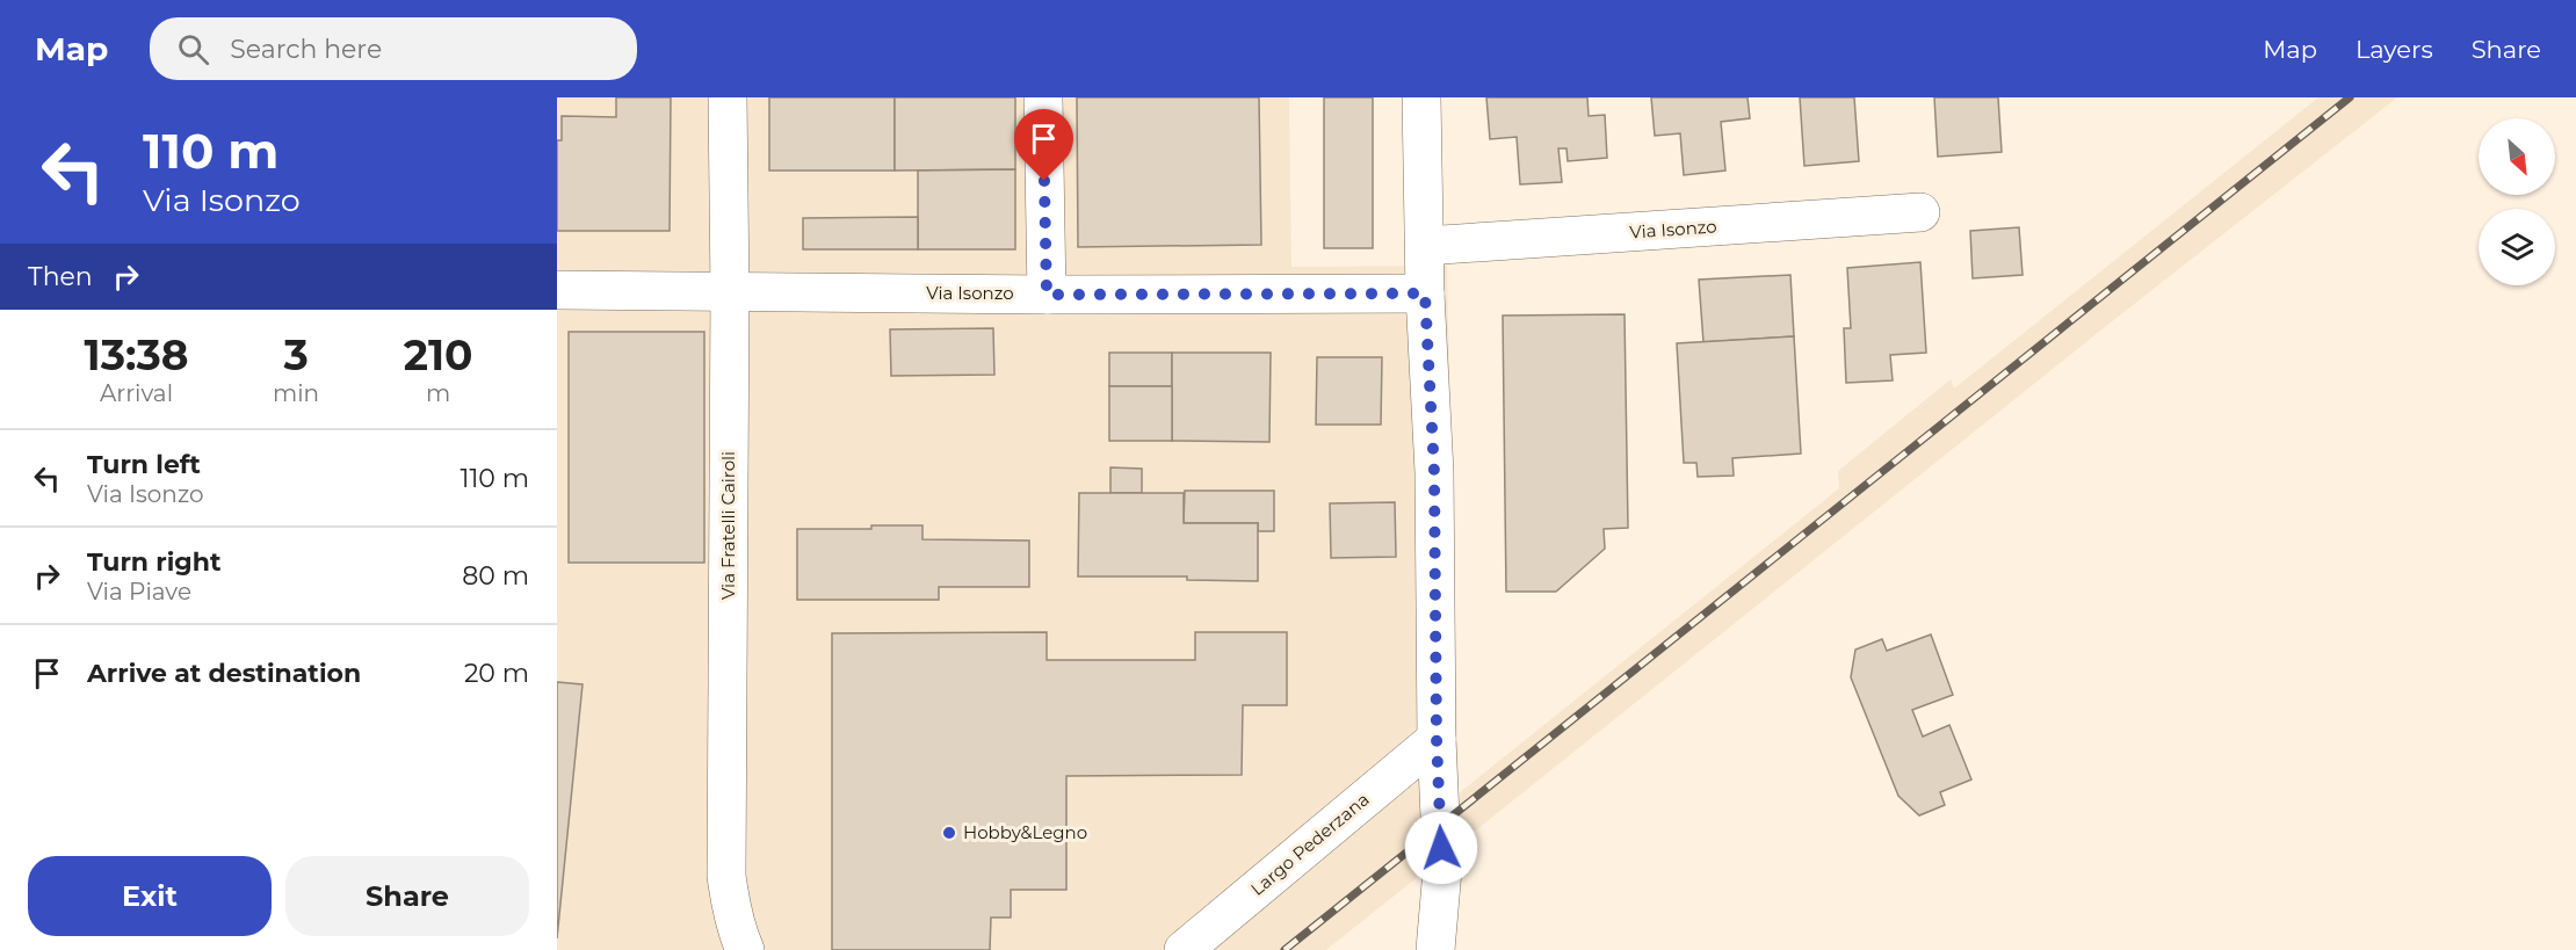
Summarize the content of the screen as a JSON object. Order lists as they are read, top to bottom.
{
  "streets": {
    "street": ["Via Isonzo", "Via Fratelli Cairoli", "Largo Pederzana"]
  },
  "crossings": [
    ["Via Isonzo", "Via Fratelli Cairoli"]
  ],
  "places": ["Hobby&Legno"],
  "north": "bottom right",
  "page": {
    "header": "Map",
    "search": "Search here",
    "nav": ["Map", "Layers", "Share"],
    "turn": ["110 m", "Via Isonzo"],
    "then": "Then",
    "eta": [
      "13:38",
      "Arrival",
      "3",
      "min",
      "210",
      "m"
    ],
    "list": [
      {
        "name": "Turn left",
        "note": "Via Isonzo",
        "value": "110 m"
      },
      {
        "name": "Turn right",
        "note": "Via Piave",
        "value": "80 m"
      },
      {
        "name": "Arrive at destination",
        "value": "20 m"
      }
    ],
    "buttons": ["Exit", "Share"]
  }
}
